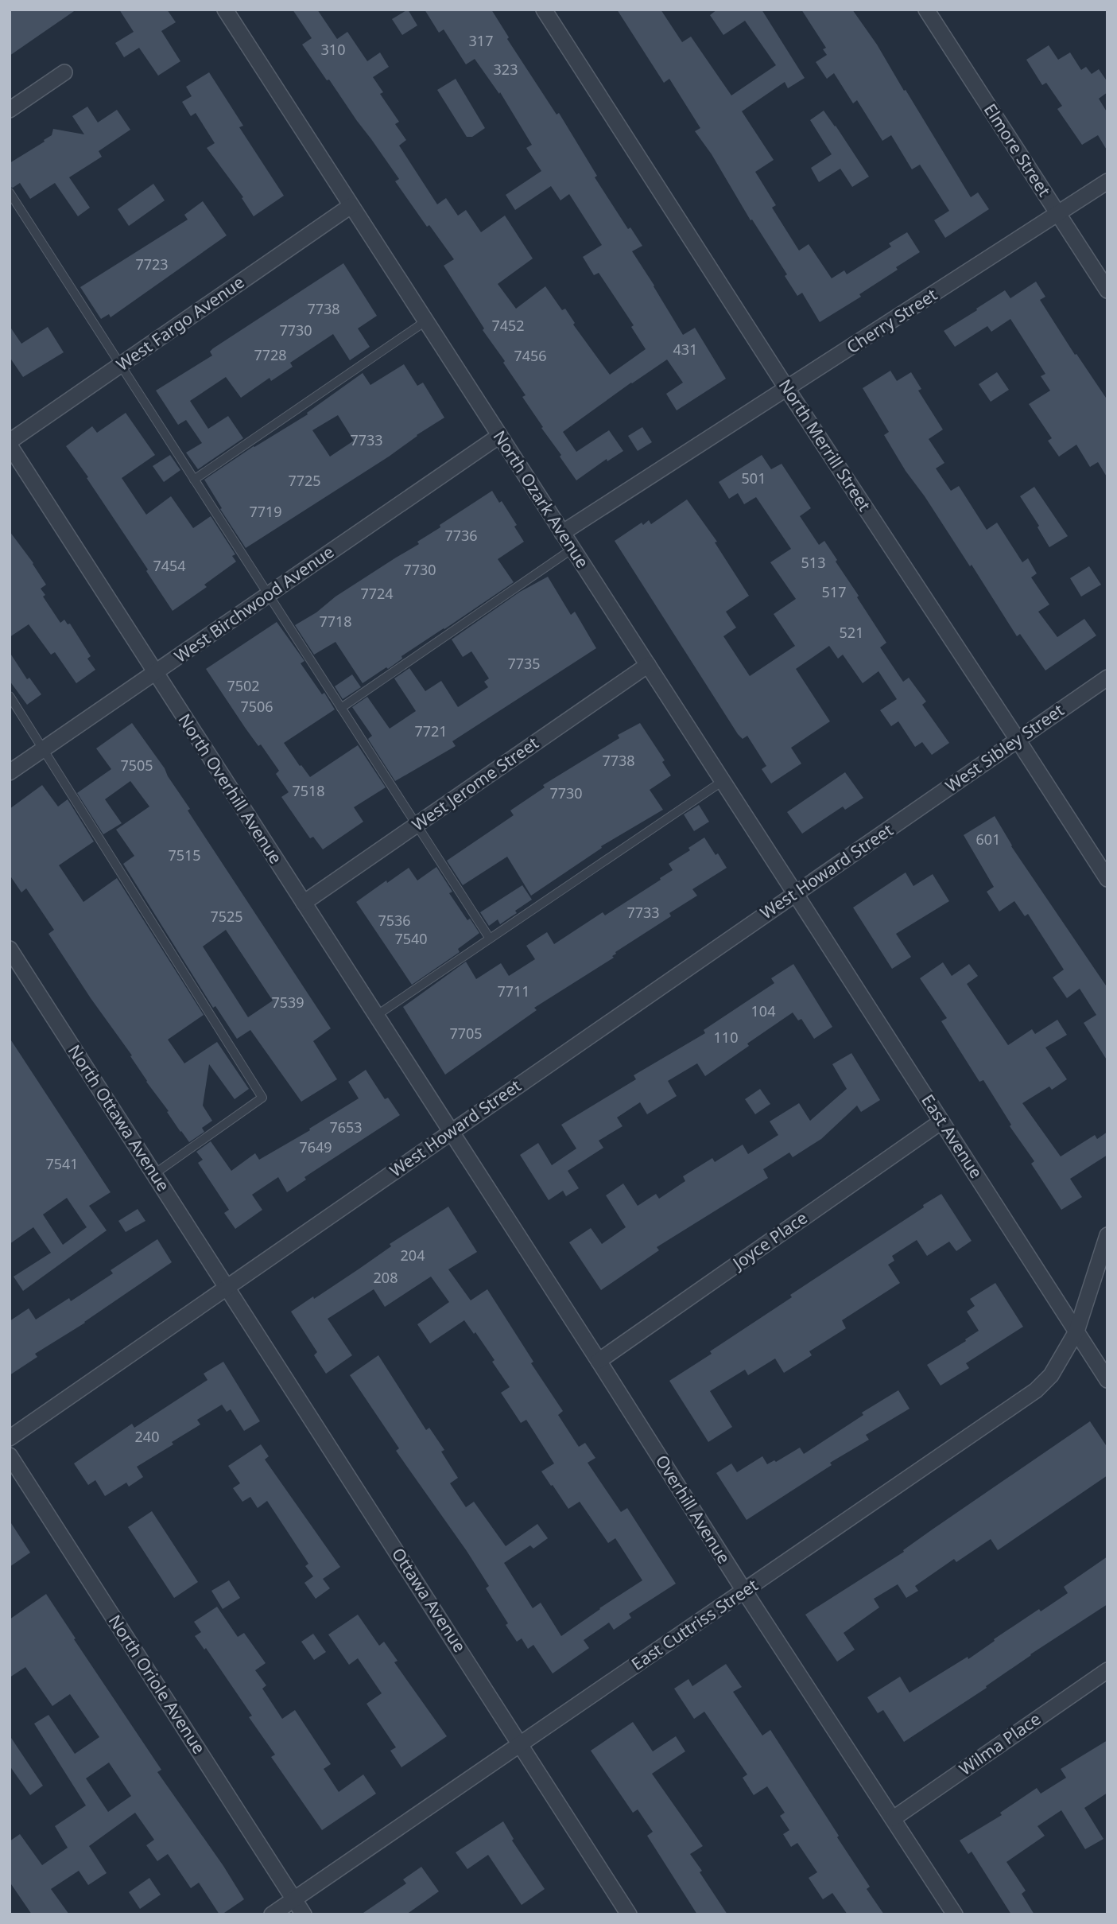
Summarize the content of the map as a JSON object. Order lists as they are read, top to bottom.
{
  "streets": {
    "street": [
      "Elmore Street",
      "Cherry Street",
      "West Fargo Avenue",
      "North Merrill Street",
      "North Ozark Avenue",
      "West Birchwood Avenue",
      "West Sibley Street",
      "West Jerome Street",
      "North Overhill Avenue",
      "West Howard Street",
      "North Ottawa Avenue",
      "East Avenue",
      "Joyce Place",
      "Overhill Avenue",
      "Ottawa Avenue",
      "East Cuttriss Street",
      "North Oriole Avenue",
      "Wilma Place"
    ]
  },
  "crossings": [
    ["Elmore Street", "Cherry Street"],
    ["Cherry Street", "North Merrill Street"],
    ["Cherry Street", "North Ozark Avenue"],
    ["West Fargo Avenue", "North Ozark Avenue"],
    ["West Fargo Avenue", "North Overhill Avenue"],
    ["North Merrill Street", "West Sibley Street"],
    ["North Ozark Avenue", "West Birchwood Avenue"],
    ["North Ozark Avenue", "West Jerome Street"],
    ["North Ozark Avenue", "West Howard Street"],
    ["North Ozark Avenue", "East Avenue"],
    ["West Birchwood Avenue", "North Overhill Avenue"],
    ["West Sibley Street", "West Howard Street"],
    ["West Jerome Street", "North Overhill Avenue"],
    ["North Overhill Avenue", "West Howard Street"],
    ["North Overhill Avenue", "Overhill Avenue"],
    ["West Howard Street", "North Ottawa Avenue"],
    ["West Howard Street", "East Avenue"],
    ["West Howard Street", "Overhill Avenue"],
    ["West Howard Street", "Ottawa Avenue"],
    ["North Ottawa Avenue", "Ottawa Avenue"],
    ["East Avenue", "Joyce Place"],
    ["East Avenue", "East Cuttriss Street"],
    ["Joyce Place", "Overhill Avenue"],
    ["Overhill Avenue", "East Cuttriss Street"],
    ["Overhill Avenue", "Wilma Place"],
    ["Ottawa Avenue", "East Cuttriss Street"],
    ["East Cuttriss Street", "North Oriole Avenue"]
  ],
  "house_numbers": [
    "317",
    "310",
    "323",
    "7723",
    "7738",
    "7452",
    "7730",
    "431",
    "7728",
    "7456",
    "7733",
    "501",
    "7725",
    "7719",
    "7736",
    "513",
    "7454",
    "7730",
    "517",
    "7724",
    "7718",
    "521",
    "7735",
    "7502",
    "7506",
    "7721",
    "7738",
    "7505",
    "7518",
    "7730",
    "601",
    "7515",
    "7733",
    "7525",
    "7536",
    "7540",
    "7711",
    "7539",
    "104",
    "7705",
    "110",
    "7653",
    "7649",
    "7541",
    "204",
    "208",
    "240"
  ]
}
